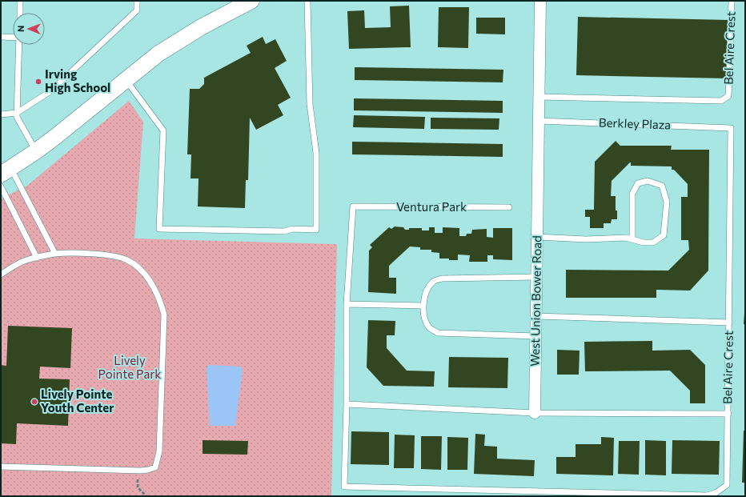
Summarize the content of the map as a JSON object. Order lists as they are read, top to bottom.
{
  "streets": {
    "street": ["West Union Bower Road"],
    "lane": ["Bel Aire Crest", "Berkley Plaza", "Ventura Park"]
  },
  "crossings": [
    ["Bel Aire Crest", "Berkley Plaza"],
    ["Bel Aire Crest", "West Union Bower Road"],
    ["Berkley Plaza", "West Union Bower Road"]
  ],
  "parks": ["Lively Pointe Park"],
  "places": ["Irving High School", "Lively Pointe Youth Center"],
  "north": "left"
}
